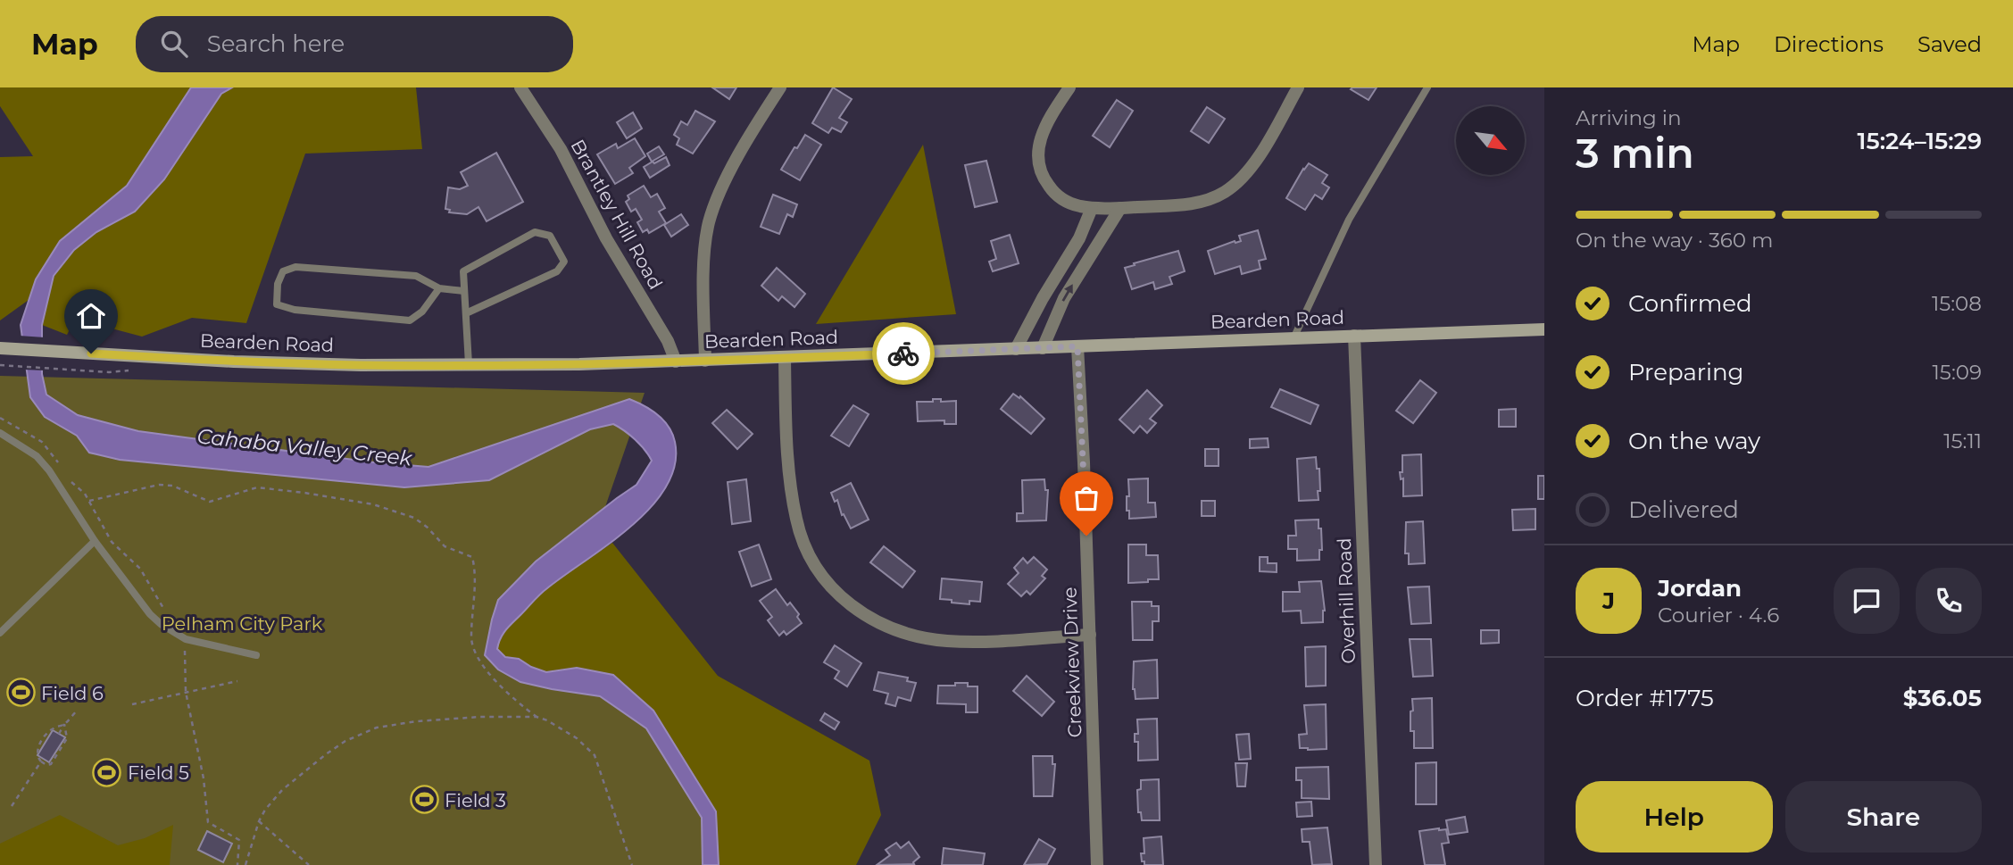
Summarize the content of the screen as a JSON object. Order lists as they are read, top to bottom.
{
  "streets": {
    "street": [
      "Brantley Hill Road",
      "Bearden Road",
      "Overhill Road",
      "Creekview Drive"
    ]
  },
  "crossings": [
    ["Brantley Hill Road", "Bearden Road"],
    ["Bearden Road", "Overhill Road"],
    ["Bearden Road", "Creekview Drive"]
  ],
  "water": ["Cahaba Valley Creek"],
  "parks": ["Pelham City Park"],
  "places": {
    "sports": ["Field 6", "Field 5", "Field 3"]
  },
  "north": "bottom right",
  "page": {
    "header": "Map",
    "search": "Search here",
    "nav": ["Map", "Directions", "Saved"],
    "heading": ["3 min", "Arriving in", "15:24–15:29"],
    "panel": [
      "Jordan",
      "Courier · 4.6",
      "Order #1775",
      "$36.05"
    ],
    "bar": "On the way · 360 m",
    "list": [
      ["Confirmed", "15:08"],
      ["Preparing", "15:09"],
      ["On the way", "15:11"],
      "Delivered"
    ],
    "round": "J",
    "buttons": ["Help", "Share"]
  }
}
